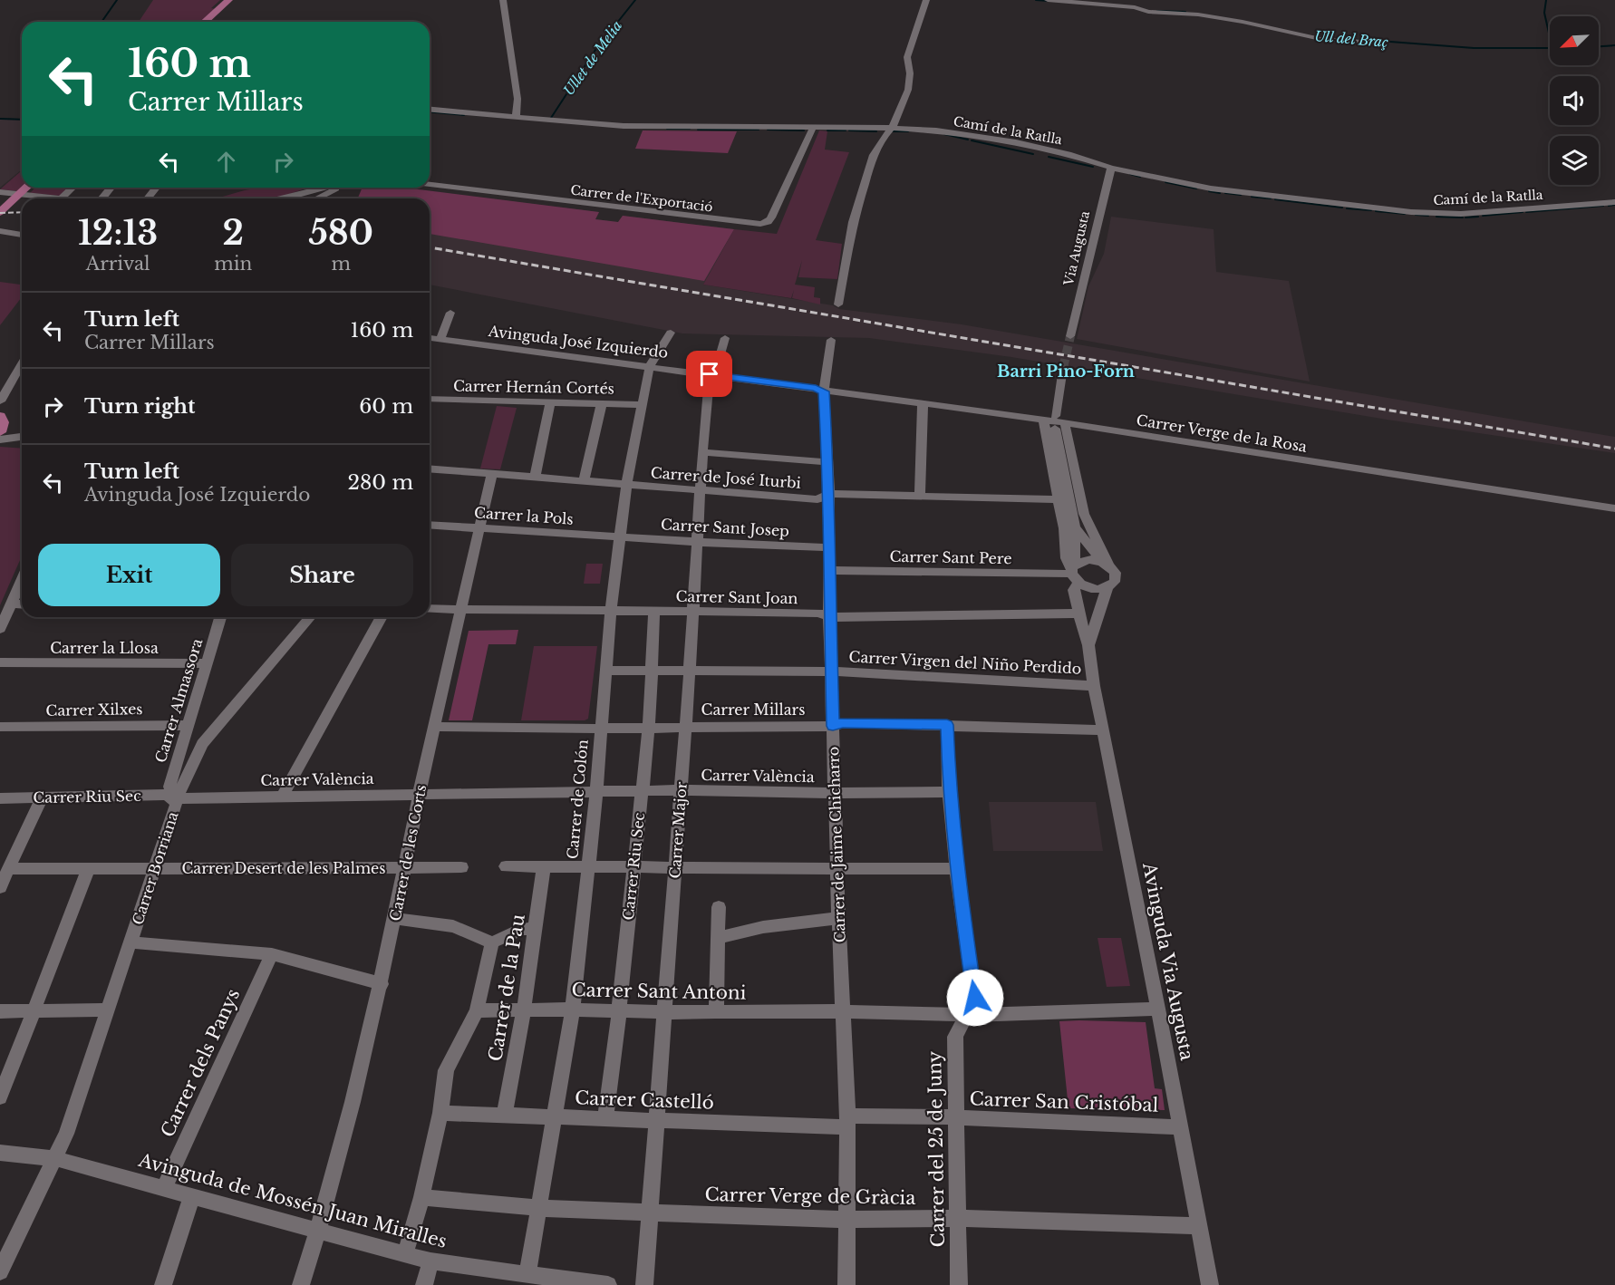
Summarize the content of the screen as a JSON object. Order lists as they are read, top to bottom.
{
  "streets": {
    "street": [
      "Camí de la Ratlla",
      "Carrer de l'Exportació",
      "Via Augusta",
      "Avinguda José Izquierdo",
      "Carrer Hernán Cortés",
      "Carrer Verge de la Rosa",
      "Carrer de José Iturbi",
      "Carrer la Pols",
      "Carrer Sant Josep",
      "Carrer Sant Pere",
      "Carrer Sant Joan",
      "Carrer la Llosa",
      "Carrer Virgen del Niño Perdido",
      "Carrer Almassora",
      "Carrer Xilxes",
      "Carrer Millars",
      "Carrer València",
      "Carrer Riu Sec",
      "Carrer de Colón",
      "Carrer Major",
      "Carrer de Jaime Chicharro",
      "Carrer de les Corts",
      "Carrer Borriana",
      "Carrer Desert de les Palmes",
      "Avinguda Via Augusta",
      "Carrer de la Pau",
      "Carrer Sant Antoni",
      "Carrer dels Panys",
      "Carrer Castelló",
      "Carrer San Cristóbal",
      "Carrer del 25 de Juny",
      "Carrer Verge de Gràcia",
      "Avinguda de Mossén Juan Miralles"
    ]
  },
  "crossings": [
    ["Camí de la Ratlla", "Carrer de l'Exportació"],
    ["Camí de la Ratlla", "Via Augusta"],
    ["Avinguda José Izquierdo", "Carrer Verge de la Rosa"],
    ["Avinguda José Izquierdo", "Carrer de Colón"],
    ["Avinguda José Izquierdo", "Carrer Major"],
    ["Avinguda José Izquierdo", "Carrer de Jaime Chicharro"],
    ["Carrer Hernán Cortés", "Carrer de Colón"],
    ["Carrer Verge de la Rosa", "Carrer de Jaime Chicharro"],
    ["Carrer Verge de la Rosa", "Avinguda Via Augusta"],
    ["Carrer de José Iturbi", "Carrer de Colón"],
    ["Carrer de José Iturbi", "Carrer Major"],
    ["Carrer de José Iturbi", "Carrer de Jaime Chicharro"],
    ["Carrer de José Iturbi", "Carrer de les Corts"],
    ["Carrer de José Iturbi", "Avinguda Via Augusta"],
    ["Carrer la Pols", "Carrer Sant Josep"],
    ["Carrer la Pols", "Carrer de Colón"],
    ["Carrer la Pols", "Carrer de les Corts"],
    ["Carrer Sant Josep", "Carrer de Colón"],
    ["Carrer Sant Josep", "Carrer Major"],
    ["Carrer Sant Josep", "Carrer de Jaime Chicharro"],
    ["Carrer Sant Pere", "Carrer de Jaime Chicharro"],
    ["Carrer Sant Pere", "Avinguda Via Augusta"],
    ["Carrer Sant Joan", "Carrer Riu Sec"],
    ["Carrer Sant Joan", "Carrer de Colón"],
    ["Carrer Sant Joan", "Carrer Major"],
    ["Carrer Sant Joan", "Carrer de Jaime Chicharro"],
    ["Carrer Sant Joan", "Carrer de les Corts"],
    ["Carrer Sant Joan", "Avinguda Via Augusta"],
    ["Carrer la Llosa", "Carrer Almassora"],
    ["Carrer Virgen del Niño Perdido", "Carrer Riu Sec"],
    ["Carrer Virgen del Niño Perdido", "Carrer de Colón"],
    ["Carrer Virgen del Niño Perdido", "Carrer Major"],
    ["Carrer Virgen del Niño Perdido", "Carrer de Jaime Chicharro"],
    ["Carrer Virgen del Niño Perdido", "Avinguda Via Augusta"],
    ["Carrer Almassora", "Carrer Xilxes"],
    ["Carrer Almassora", "Carrer València"],
    ["Carrer Almassora", "Carrer Riu Sec"],
    ["Carrer Almassora", "Carrer Borriana"],
    ["Carrer Millars", "Carrer Riu Sec"],
    ["Carrer Millars", "Carrer de Colón"],
    ["Carrer Millars", "Carrer Major"],
    ["Carrer Millars", "Carrer de Jaime Chicharro"],
    ["Carrer Millars", "Carrer de les Corts"],
    ["Carrer Millars", "Avinguda Via Augusta"],
    ["Carrer Millars", "Carrer del 25 de Juny"],
    ["Carrer València", "Carrer Riu Sec"],
    ["Carrer València", "Carrer de Colón"],
    ["Carrer València", "Carrer Major"],
    ["Carrer València", "Carrer de Jaime Chicharro"],
    ["Carrer València", "Carrer de les Corts"],
    ["Carrer València", "Carrer Borriana"],
    ["Carrer València", "Carrer del 25 de Juny"],
    ["Carrer Riu Sec", "Carrer Borriana"],
    ["Carrer Riu Sec", "Carrer Sant Antoni"],
    ["Carrer Riu Sec", "Carrer Castelló"],
    ["Carrer de Colón", "Carrer Sant Antoni"],
    ["Carrer de Colón", "Carrer Castelló"],
    ["Carrer de Colón", "Carrer Verge de Gràcia"],
    ["Carrer de Colón", "Avinguda de Mossén Juan Miralles"],
    ["Carrer Major", "Carrer Sant Antoni"],
    ["Carrer Major", "Carrer Castelló"],
    ["Carrer Major", "Carrer Verge de Gràcia"],
    ["Carrer de Jaime Chicharro", "Carrer Sant Antoni"],
    ["Carrer de Jaime Chicharro", "Carrer Castelló"],
    ["Carrer de Jaime Chicharro", "Carrer San Cristóbal"],
    ["Carrer de Jaime Chicharro", "Carrer Verge de Gràcia"],
    ["Carrer de les Corts", "Carrer Desert de les Palmes"],
    ["Carrer de les Corts", "Avinguda de Mossén Juan Miralles"],
    ["Carrer Borriana", "Carrer Desert de les Palmes"],
    ["Carrer Borriana", "Avinguda de Mossén Juan Miralles"],
    ["Avinguda Via Augusta", "Carrer Sant Antoni"],
    ["Avinguda Via Augusta", "Carrer San Cristóbal"],
    ["Avinguda Via Augusta", "Carrer Verge de Gràcia"],
    ["Carrer de la Pau", "Carrer Sant Antoni"],
    ["Carrer de la Pau", "Carrer Castelló"],
    ["Carrer Sant Antoni", "Carrer del 25 de Juny"],
    ["Carrer dels Panys", "Avinguda de Mossén Juan Miralles"],
    ["Carrer Castelló", "Carrer San Cristóbal"],
    ["Carrer San Cristóbal", "Carrer del 25 de Juny"],
    ["Carrer del 25 de Juny", "Carrer Verge de Gràcia"]
  ],
  "districts": ["Barri Pino-Forn"],
  "water": ["Ull del Braç", "Ullet de Melia"],
  "north": "bottom left",
  "page": {
    "turn": ["160 m", "Carrer Millars"],
    "eta": [
      "12:13",
      "Arrival",
      "2",
      "min",
      "580",
      "m"
    ],
    "list": [
      {
        "name": "Turn left",
        "note": "Carrer Millars",
        "value": "160 m"
      },
      {
        "name": "Turn right",
        "value": "60 m"
      },
      {
        "name": "Turn left",
        "note": "Avinguda José Izquierdo",
        "value": "280 m"
      }
    ],
    "buttons": ["Exit", "Share"]
  }
}
